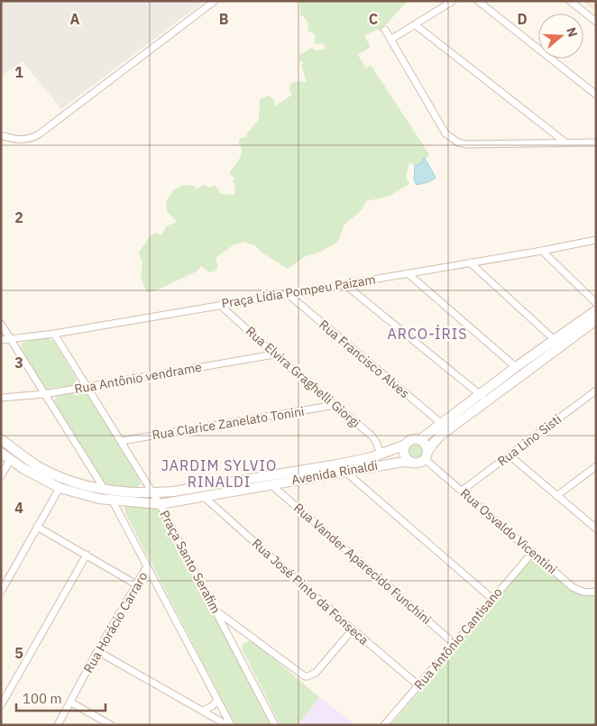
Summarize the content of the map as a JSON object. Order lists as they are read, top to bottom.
{
  "streets": {
    "main road": ["Avenida Rinaldi"],
    "street": [
      "Praça Lídia Pompeu Paizam",
      "Rua Francisco Alves",
      "Rua Elvira Graghelli Giorgi",
      "Rua Antônio vendrame",
      "Rua Clarice Zanelato Tonini",
      "Rua Lino Sisti",
      "Rua Osvaldo Vicentini",
      "Praça Santo Serafim",
      "Rua Vander Aparecido Funchini",
      "Rua José Pinto da Fonseca",
      "Rua Horácio Carraro",
      "Rua Antônio Cantisano"
    ]
  },
  "crossings": [
    ["Praça Lídia Pompeu Paizam", "Rua Francisco Alves"],
    ["Praça Lídia Pompeu Paizam", "Rua Elvira Graghelli Giorgi"],
    ["Praça Lídia Pompeu Paizam", "Praça Santo Serafim"],
    ["Rua Elvira Graghelli Giorgi", "Rua Antônio vendrame"],
    ["Rua Elvira Graghelli Giorgi", "Rua Clarice Zanelato Tonini"],
    ["Rua Elvira Graghelli Giorgi", "Avenida Rinaldi"],
    ["Rua Antônio vendrame", "Praça Santo Serafim"],
    ["Rua Clarice Zanelato Tonini", "Praça Santo Serafim"],
    ["Rua Lino Sisti", "Rua Osvaldo Vicentini"],
    ["Avenida Rinaldi", "Rua Osvaldo Vicentini"],
    ["Avenida Rinaldi", "Praça Santo Serafim"],
    ["Avenida Rinaldi", "Rua Vander Aparecido Funchini"],
    ["Avenida Rinaldi", "Rua José Pinto da Fonseca"],
    ["Rua Osvaldo Vicentini", "Rua Antônio Cantisano"],
    ["Rua Vander Aparecido Funchini", "Rua Antônio Cantisano"],
    ["Rua José Pinto da Fonseca", "Rua Antônio Cantisano"]
  ],
  "districts": ["ARCO-ÍRIS", "JARDIM SYLVIO RINALDI"],
  "scale_bar": "100 m",
  "north": "right",
  "grid": {
    "columns": [
      "A",
      "B",
      "C",
      "D"
    ],
    "rows": [
      "1",
      "2",
      "3",
      "4",
      "5"
    ]
  }
}
